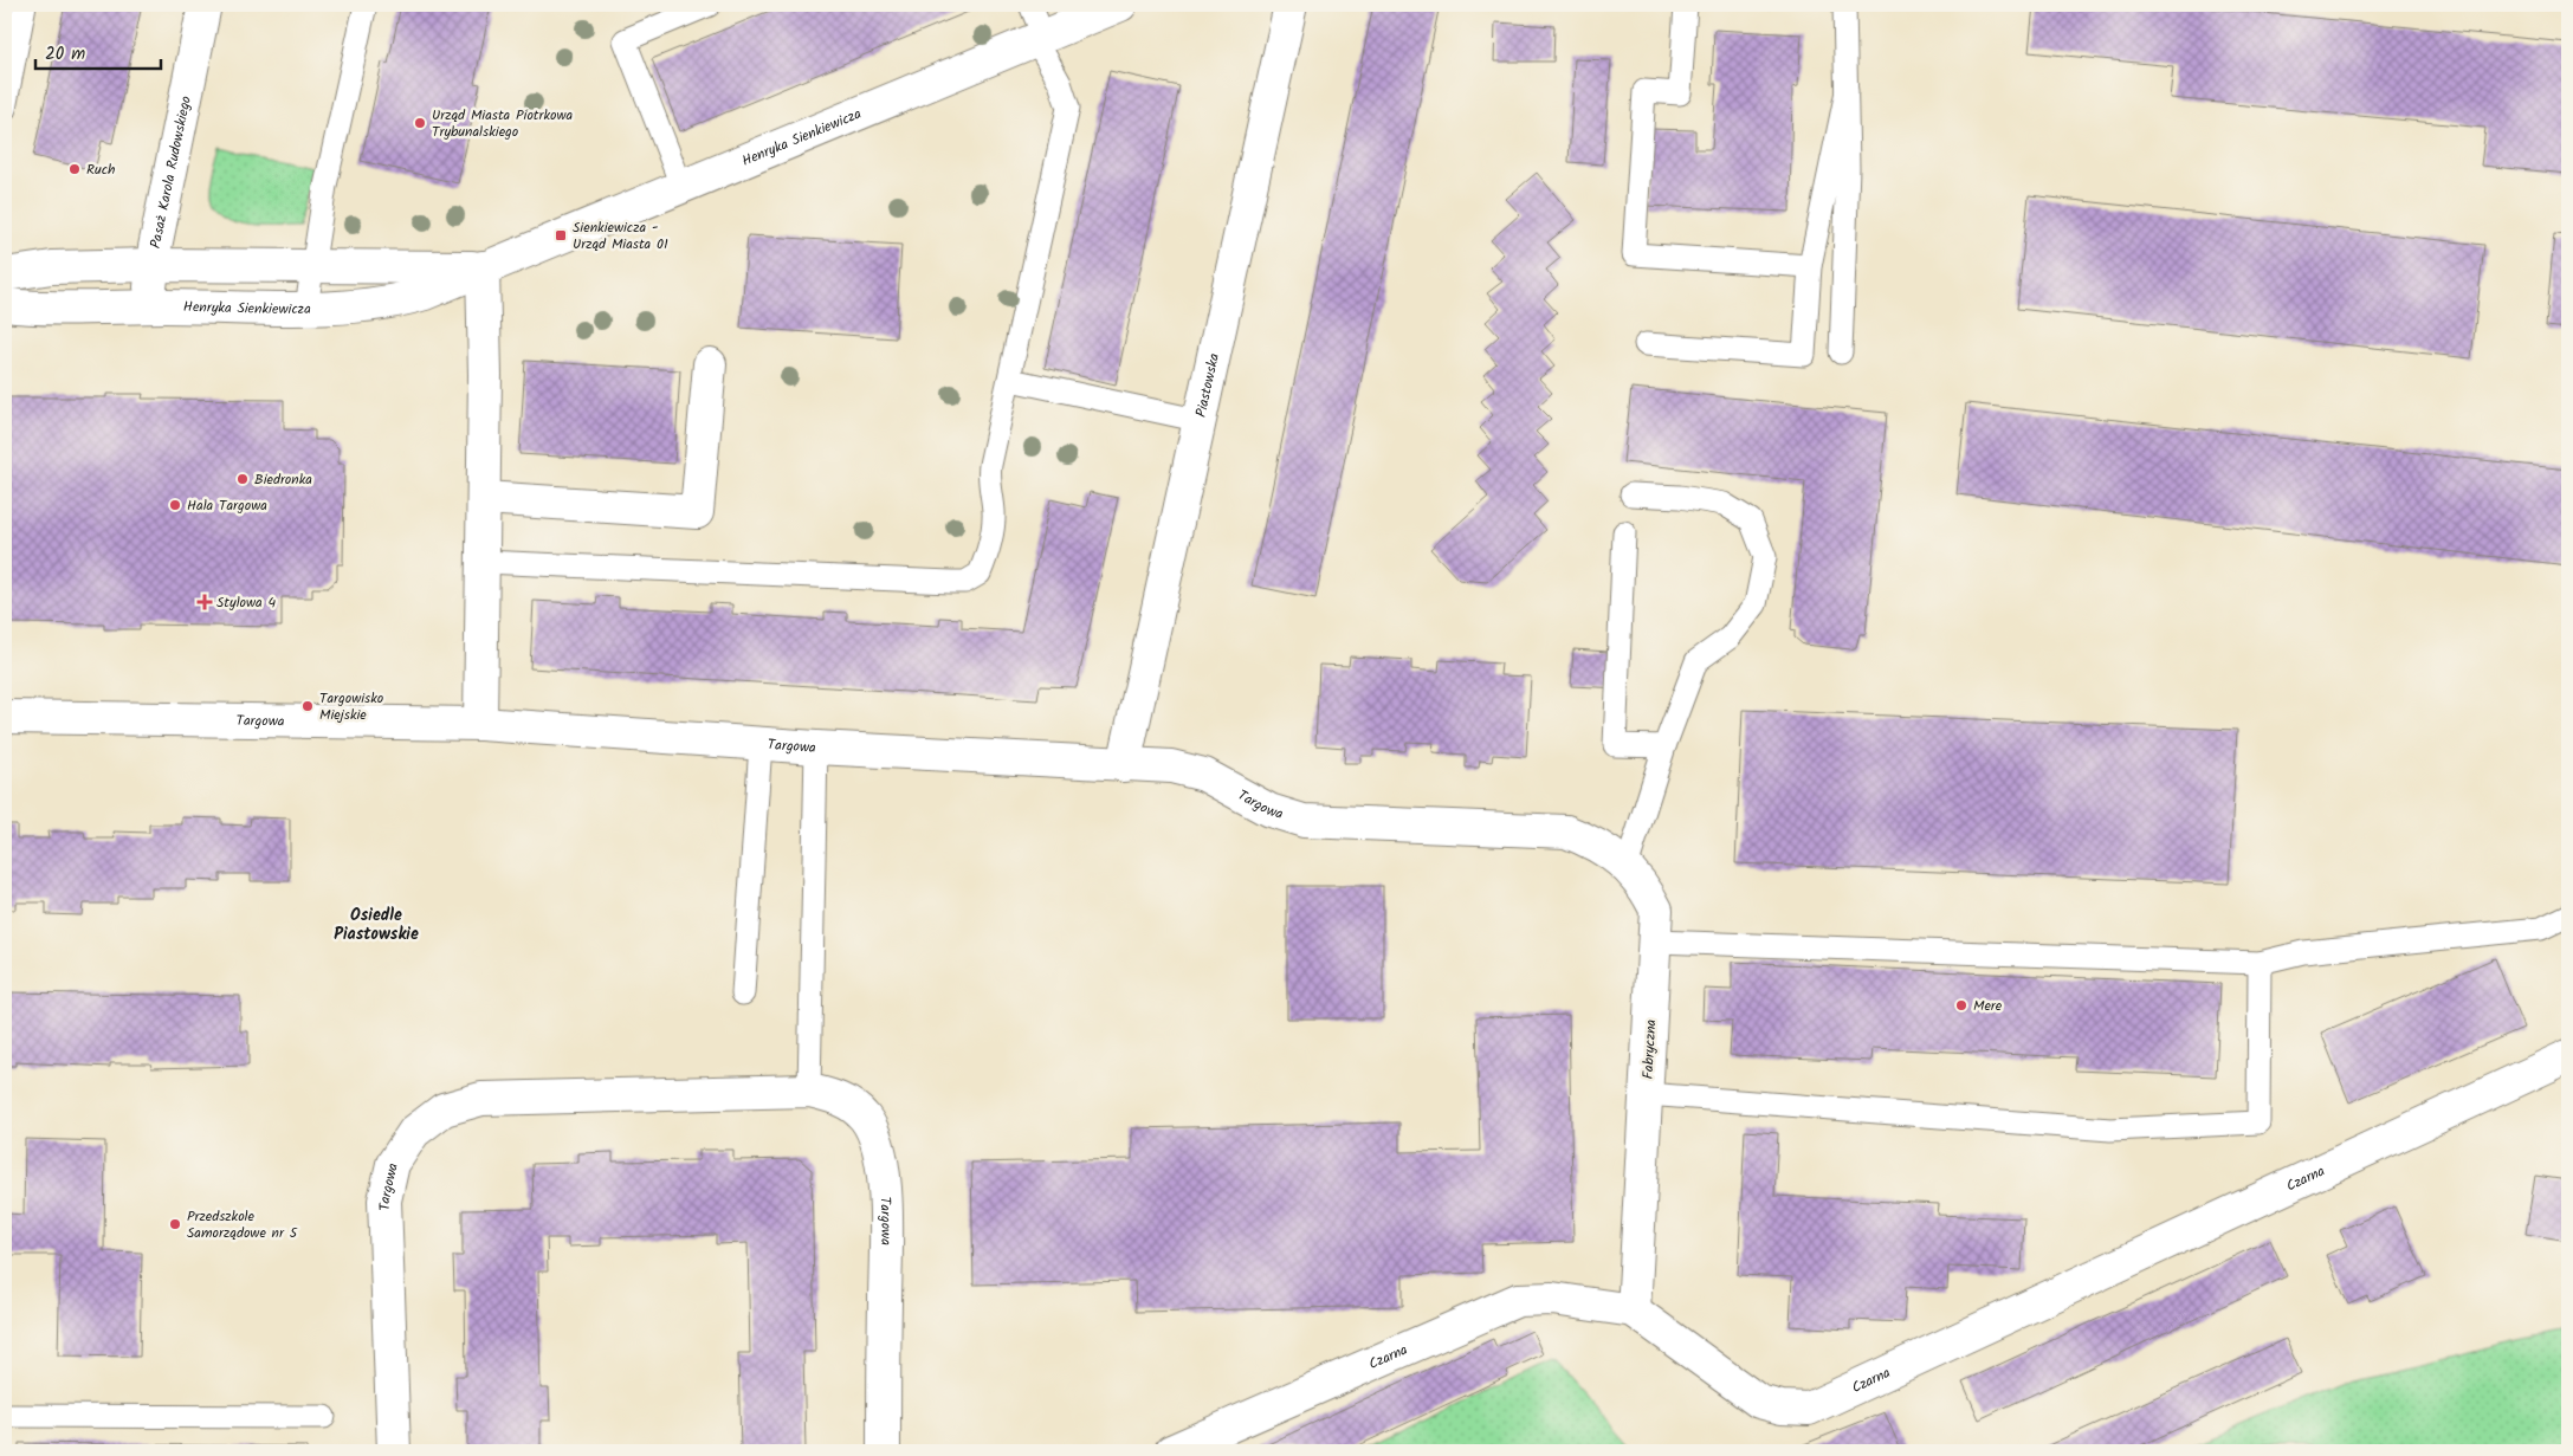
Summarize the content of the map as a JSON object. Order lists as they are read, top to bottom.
{
  "streets": {
    "street": [
      "Henryka Sienkiewicza",
      "Pasaż Karola Rudowskiego",
      "Piastowska",
      "Targowa",
      "Fabryczna",
      "Czarna"
    ]
  },
  "crossings": [
    ["Henryka Sienkiewicza", "Pasaż Karola Rudowskiego"],
    ["Piastowska", "Targowa"],
    ["Targowa", "Fabryczna"],
    ["Fabryczna", "Czarna"]
  ],
  "districts": ["Osiedle Piastowskie"],
  "places": {
    "other": [
      "Urząd Miasta Piotrkowa Trybunalskiego",
      "Ruch",
      "Biedronka",
      "Hala Targowa",
      "Targowisko Miejskie",
      "Mere",
      "Przedszkole Samorządowe nr 5"
    ],
    "transit": ["Sienkiewicza - Urząd Miasta 01"],
    "health": ["Stylowa 4"]
  },
  "scale_bar": "20 m"
}
